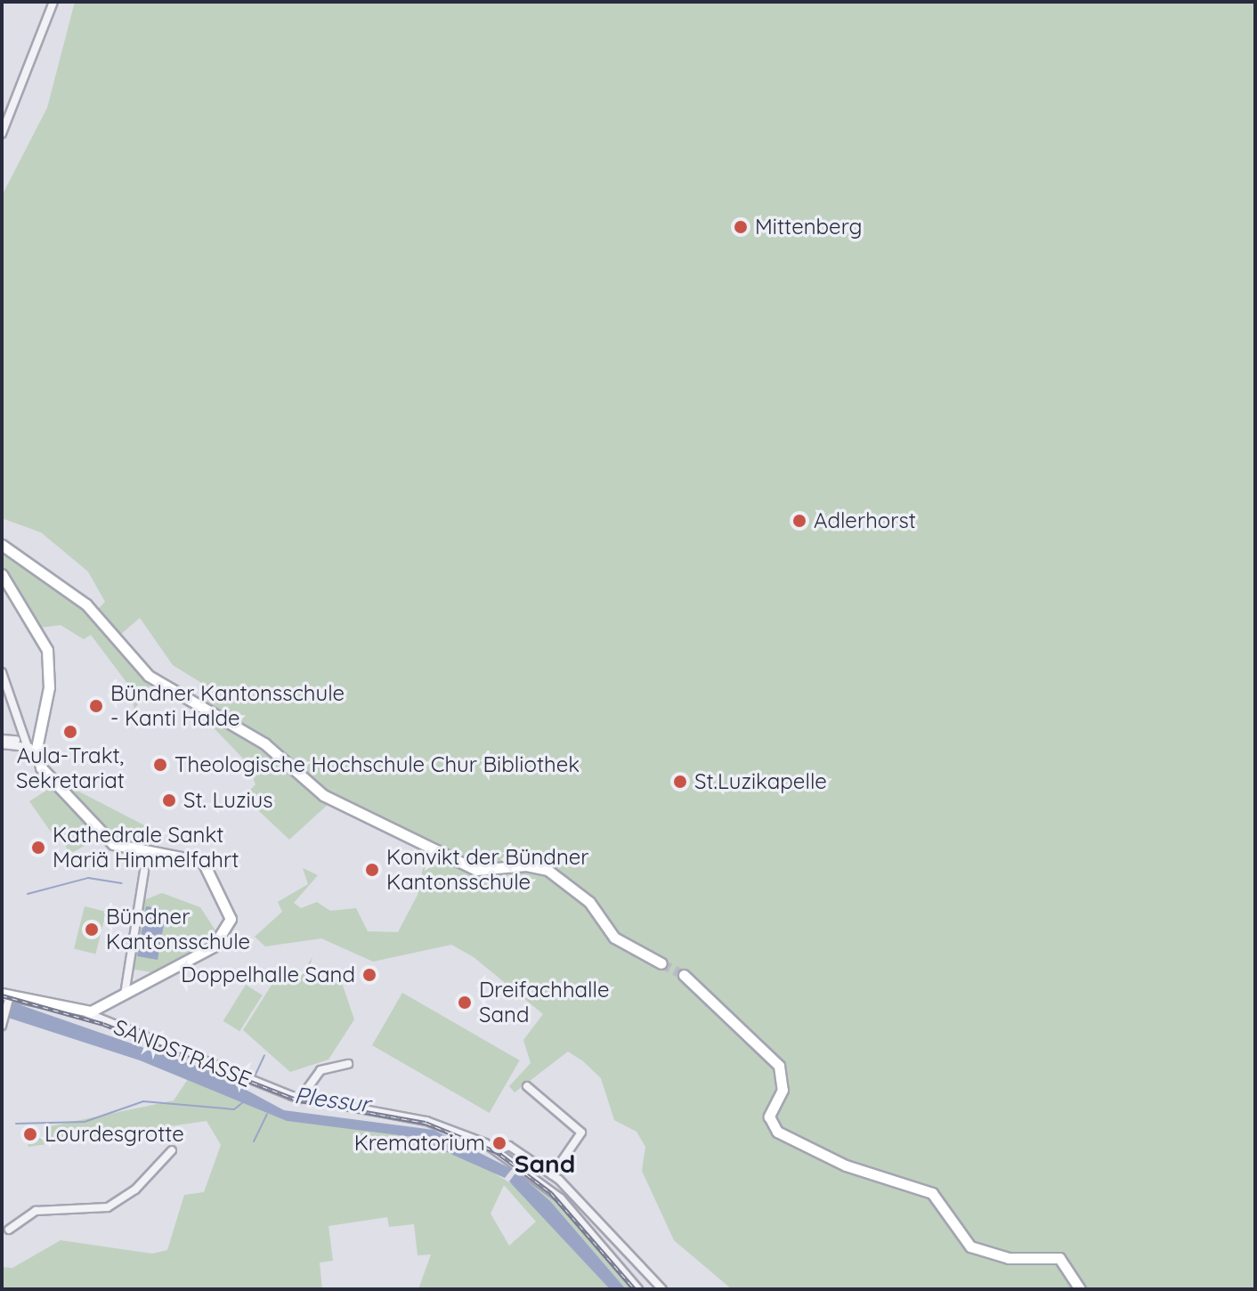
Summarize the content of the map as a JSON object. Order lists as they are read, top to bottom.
{
  "streets": {
    "street": ["SANDSTRASSE"]
  },
  "districts": ["Sand"],
  "water": ["Plessur"],
  "places": [
    "Mittenberg",
    "Adlerhorst",
    "Bündner Kantonsschule - Kanti Halde",
    "Aula-Trakt, Sekretariat",
    "Theologische Hochschule Chur Bibliothek",
    "St.Luzikapelle",
    "St. Luzius",
    "Kathedrale Sankt Mariä Himmelfahrt",
    "Konvikt der Bündner Kantonsschule",
    "Bündner Kantonsschule",
    "Doppelhalle Sand",
    "Dreifachhalle Sand",
    "Lourdesgrotte",
    "Krematorium"
  ]
}
